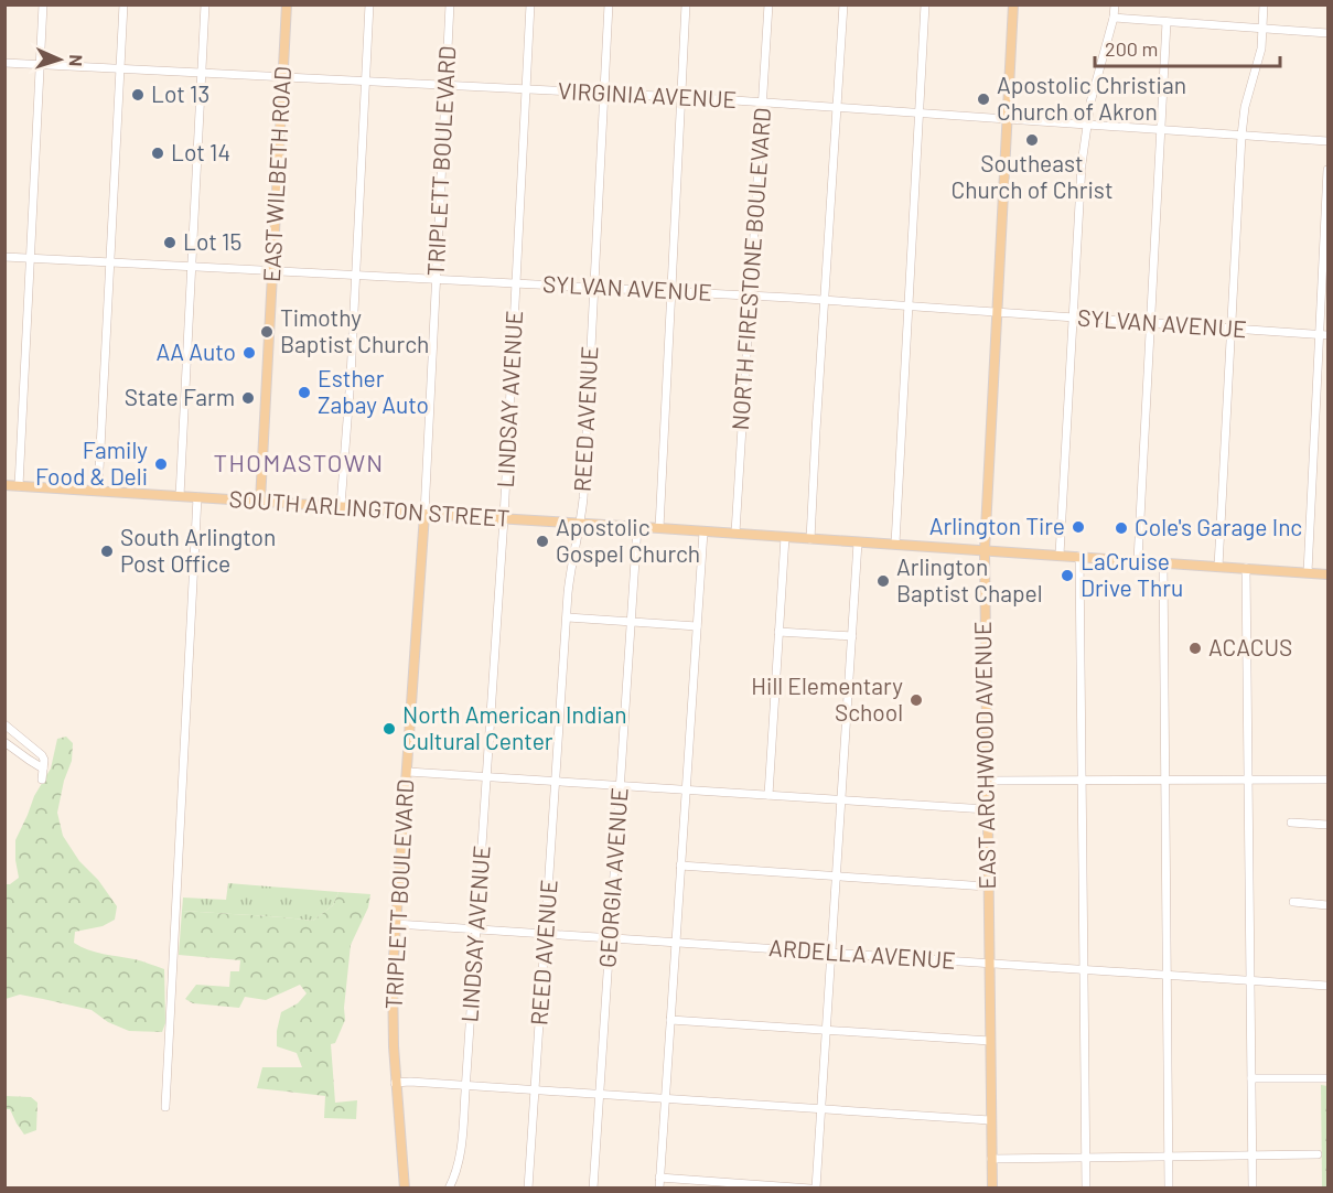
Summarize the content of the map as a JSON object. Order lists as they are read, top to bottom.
{
  "streets": {
    "main road": [
      "TRIPLETT BOULEVARD",
      "EAST WILBETH ROAD",
      "SOUTH ARLINGTON STREET",
      "EAST ARCHWOOD AVENUE"
    ],
    "street": [
      "VIRGINIA AVENUE",
      "NORTH FIRESTONE BOULEVARD",
      "SYLVAN AVENUE",
      "LINDSAY AVENUE",
      "REED AVENUE",
      "GEORGIA AVENUE",
      "ARDELLA AVENUE"
    ]
  },
  "crossings": [
    ["VIRGINIA AVENUE", "TRIPLETT BOULEVARD"],
    ["VIRGINIA AVENUE", "EAST WILBETH ROAD"],
    ["VIRGINIA AVENUE", "NORTH FIRESTONE BOULEVARD"],
    ["VIRGINIA AVENUE", "LINDSAY AVENUE"],
    ["VIRGINIA AVENUE", "REED AVENUE"],
    ["VIRGINIA AVENUE", "EAST ARCHWOOD AVENUE"],
    ["TRIPLETT BOULEVARD", "SYLVAN AVENUE"],
    ["TRIPLETT BOULEVARD", "SOUTH ARLINGTON STREET"],
    ["TRIPLETT BOULEVARD", "ARDELLA AVENUE"],
    ["EAST WILBETH ROAD", "SYLVAN AVENUE"],
    ["EAST WILBETH ROAD", "SOUTH ARLINGTON STREET"],
    ["NORTH FIRESTONE BOULEVARD", "SYLVAN AVENUE"],
    ["NORTH FIRESTONE BOULEVARD", "SOUTH ARLINGTON STREET"],
    ["SYLVAN AVENUE", "LINDSAY AVENUE"],
    ["SYLVAN AVENUE", "REED AVENUE"],
    ["SYLVAN AVENUE", "EAST ARCHWOOD AVENUE"],
    ["LINDSAY AVENUE", "SOUTH ARLINGTON STREET"],
    ["LINDSAY AVENUE", "ARDELLA AVENUE"],
    ["REED AVENUE", "SOUTH ARLINGTON STREET"],
    ["REED AVENUE", "ARDELLA AVENUE"],
    ["SOUTH ARLINGTON STREET", "EAST ARCHWOOD AVENUE"],
    ["SOUTH ARLINGTON STREET", "GEORGIA AVENUE"],
    ["EAST ARCHWOOD AVENUE", "ARDELLA AVENUE"],
    ["GEORGIA AVENUE", "ARDELLA AVENUE"]
  ],
  "districts": ["THOMASTOWN"],
  "places": [
    "Lot 13",
    "Apostolic Christian Church of Akron",
    "Southeast Church of Christ",
    "Lot 14",
    "Lot 15",
    "Timothy Baptist Church",
    "AA Auto",
    "Esther Zabay Auto",
    "State Farm",
    "Family Food & Deli",
    "Arlington Tire",
    "Cole's Garage Inc",
    "Apostolic Gospel Church",
    "South Arlington Post Office",
    "LaCruise Drive Thru",
    "Arlington Baptist Chapel",
    "ACACUS",
    "Hill Elementary School",
    "North American Indian Cultural Center"
  ],
  "scale_bar": "200 m",
  "north": "right"
}
